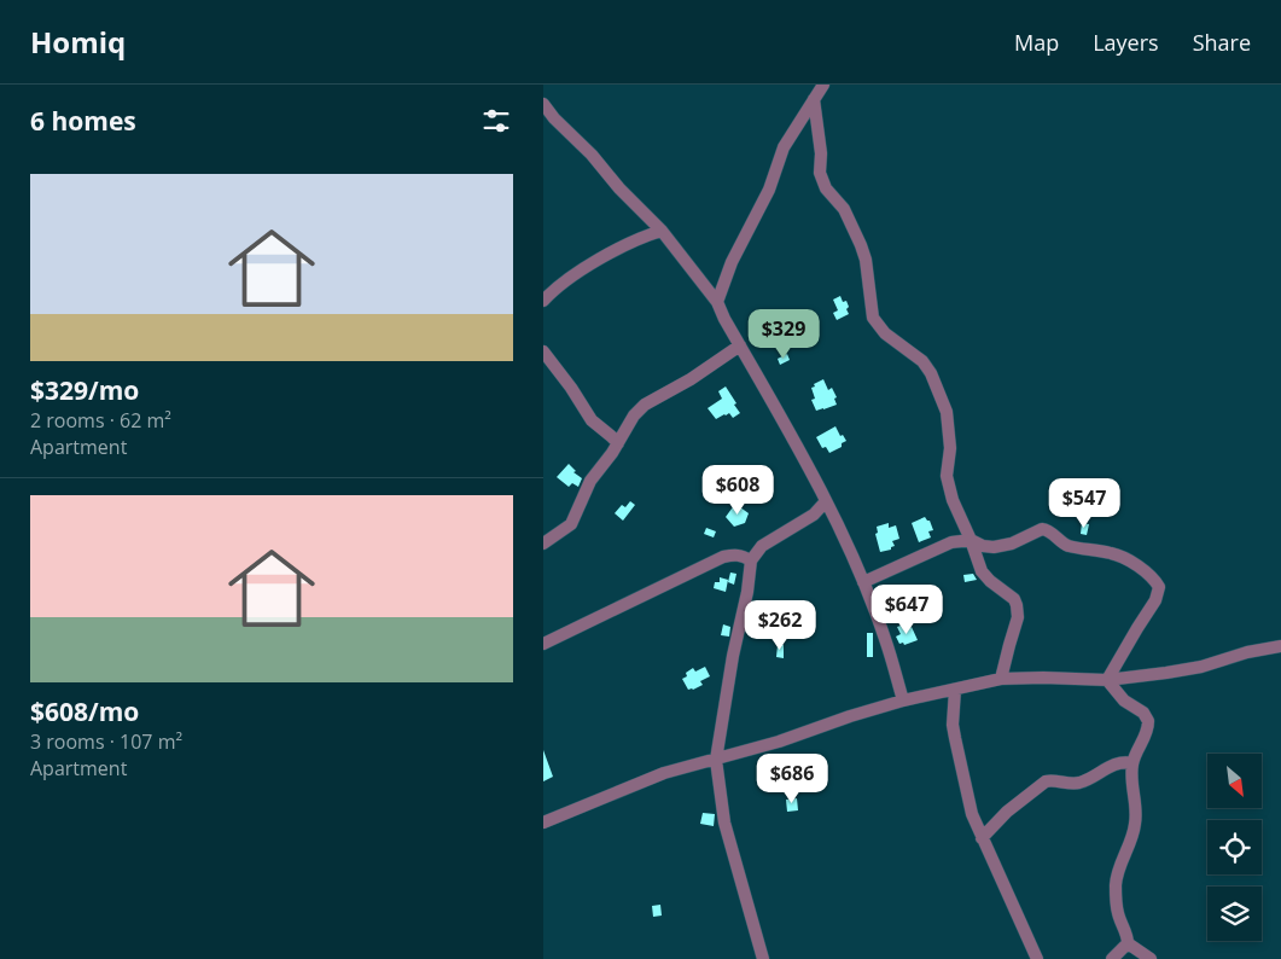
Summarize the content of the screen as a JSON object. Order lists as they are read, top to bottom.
{
  "north": "bottom right",
  "page": {
    "header": "Homiq",
    "nav": ["Map", "Layers", "Share"],
    "heading": "6 homes",
    "list": [
      {
        "name": "$329/mo",
        "note": "2 rooms · 62 m² · Apartment"
      },
      {
        "name": "$608/mo",
        "note": "3 rooms · 107 m² · Apartment"
      }
    ],
    "price": [
      "$329",
      "$608",
      "$547",
      "$647",
      "$262",
      "$686"
    ]
  }
}
